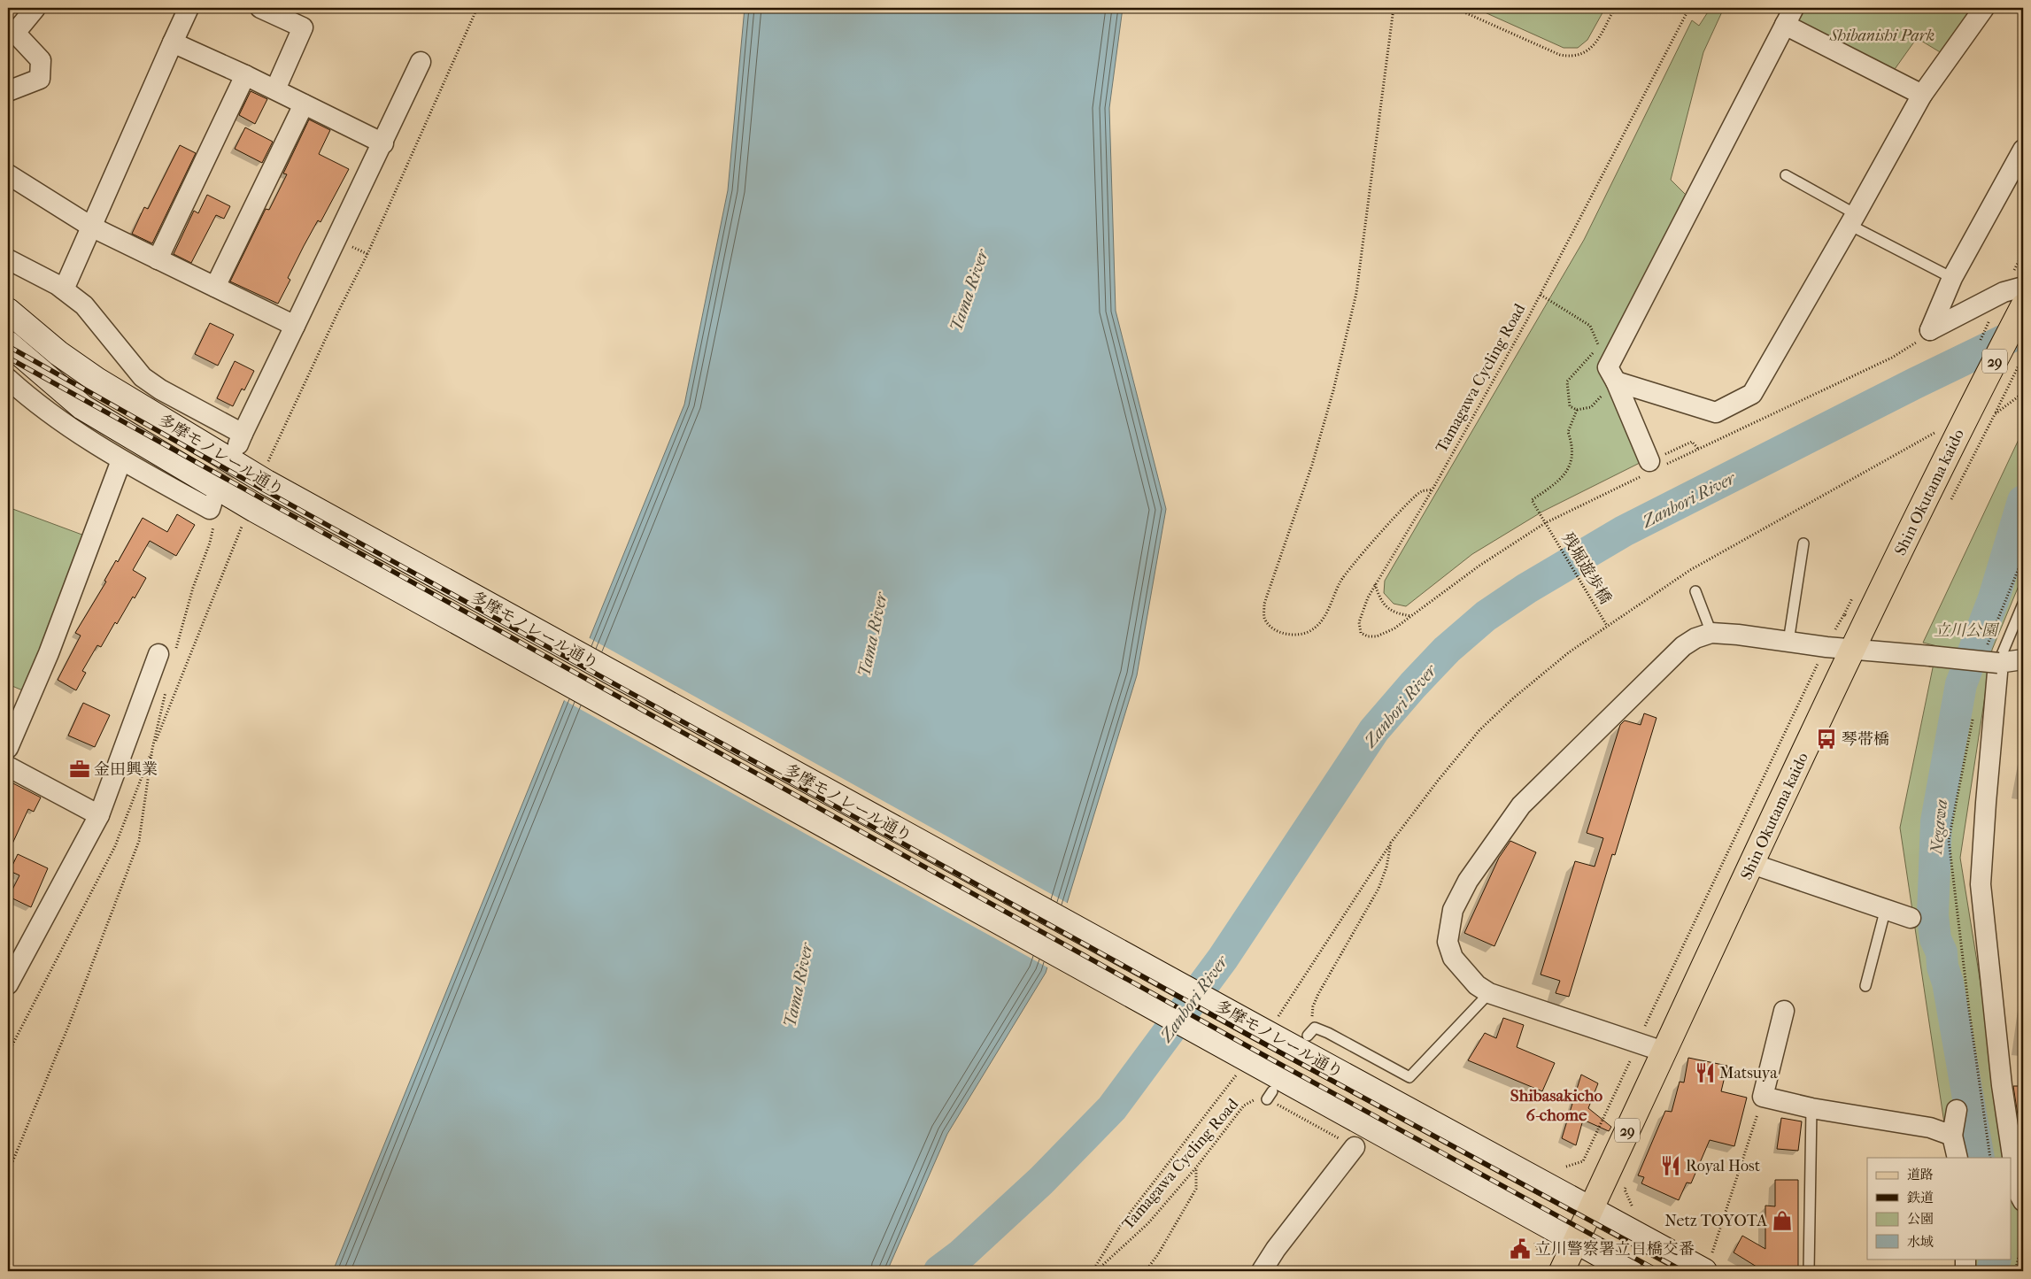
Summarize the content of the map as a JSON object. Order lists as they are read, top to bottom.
{
  "streets": {
    "main road": ["29", "多摩モノレール通り", "Shin Okutama kaido"],
    "path": ["Tamagawa Cycling Road", "残堀遊歩橋"]
  },
  "crossings": [
    ["29", "多摩モノレール通り"],
    ["29", "Shin Okutama kaido"],
    ["多摩モノレール通り", "Shin Okutama kaido"]
  ],
  "districts": ["Shibasakicho 6-chome"],
  "water": ["Tama River", "Zanbori River", "Negawa"],
  "parks": ["Shibanishi Park", "立川公園"],
  "places": {
    "bus stop": ["琴帯橋"],
    "office": ["金田興業"],
    "restaurant": ["Matsuya", "Royal Host"],
    "shop": ["Netz TOYOTA"],
    "public building": ["立川警察署立日橋交番"]
  },
  "legend": [
    "道路",
    "鉄道",
    "公園",
    "水域"
  ]
}
